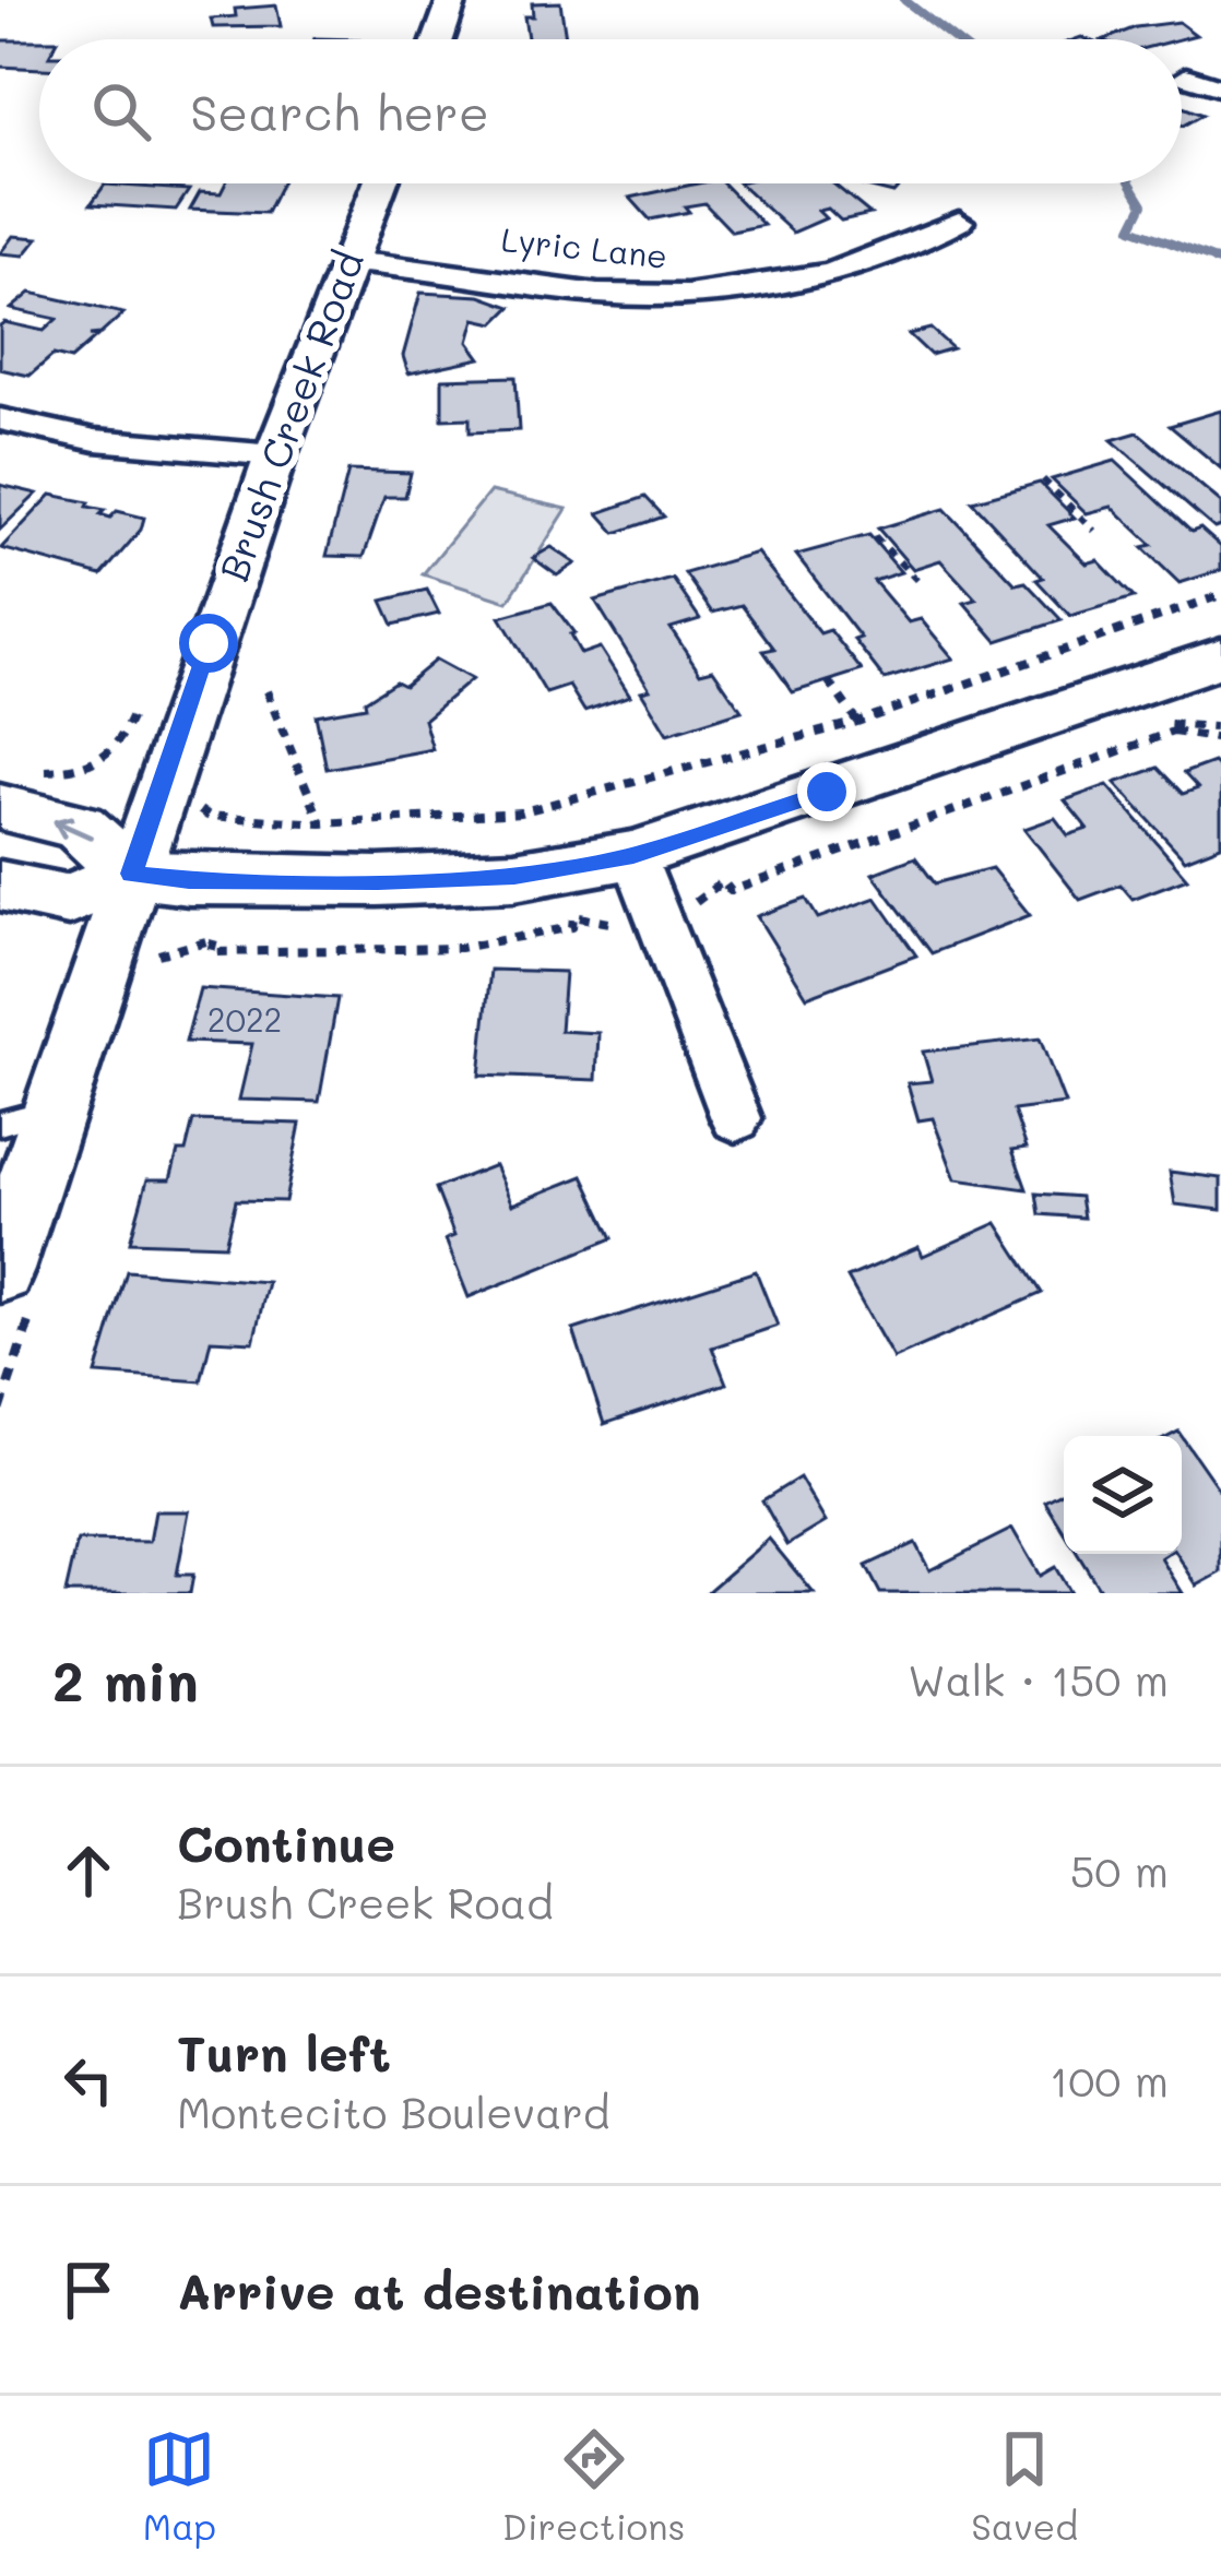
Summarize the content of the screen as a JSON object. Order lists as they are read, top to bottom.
{
  "streets": {
    "street": ["Lyric Lane", "Brush Creek Road"]
  },
  "crossings": [
    ["Lyric Lane", "Brush Creek Road"]
  ],
  "house_numbers": ["2022"],
  "page": {
    "search": "Search here",
    "heading": ["2 min", "Walk · 150 m"],
    "list": [
      ["Continue", "Brush Creek Road", "50 m"],
      ["Turn left", "Montecito Boulevard", "100 m"],
      "Arrive at destination"
    ],
    "nav": ["Map", "Directions", "Saved"]
  }
}
